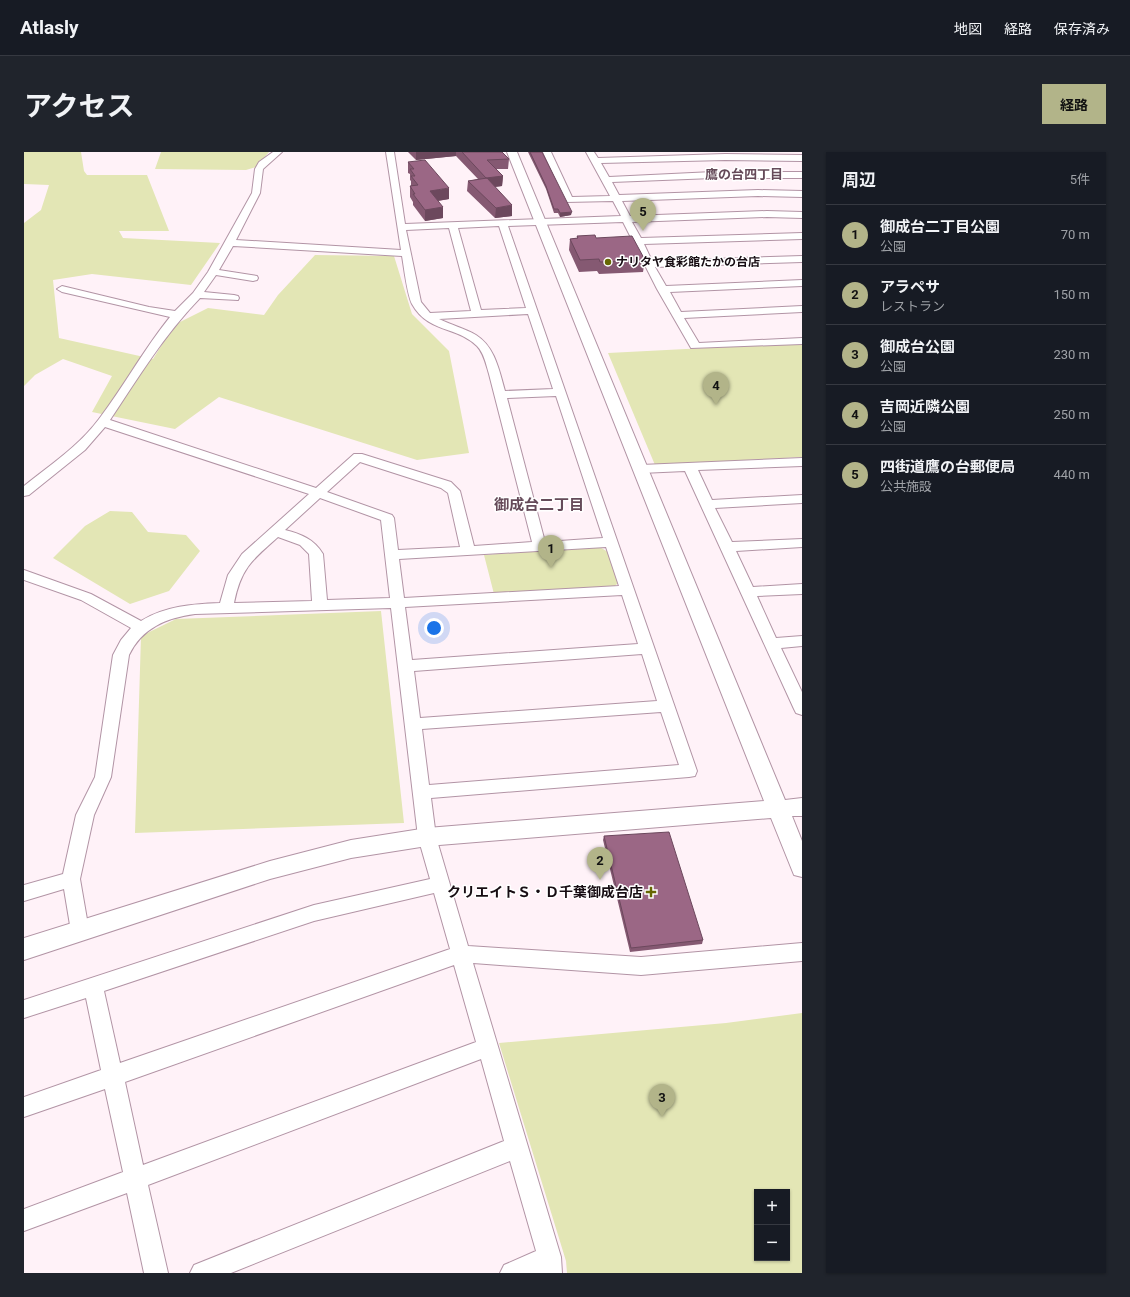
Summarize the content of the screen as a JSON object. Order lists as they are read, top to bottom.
{
  "districts": ["鷹の台四丁目", "御成台二丁目"],
  "places": {
    "other": ["ナリタヤ食彩館たかの台店"],
    "health": ["クリエイトＳ・Ｄ千葉御成台店"]
  },
  "page": {
    "header": "Atlasly",
    "nav": ["地図", "経路", "保存済み"],
    "title": "アクセス",
    "buttons": "経路",
    "heading": ["周辺", "5件"],
    "pins": [
      "5",
      "4",
      "1",
      "2",
      "3"
    ],
    "list": [
      {
        "mark": "1",
        "name": "御成台二丁目公園",
        "note": "公園",
        "value": "70 m"
      },
      {
        "mark": "2",
        "name": "アラペサ",
        "note": "レストラン",
        "value": "150 m"
      },
      {
        "mark": "3",
        "name": "御成台公園",
        "note": "公園",
        "value": "230 m"
      },
      {
        "mark": "4",
        "name": "吉岡近隣公園",
        "note": "公園",
        "value": "250 m"
      },
      {
        "mark": "5",
        "name": "四街道鷹の台郵便局",
        "note": "公共施設",
        "value": "440 m"
      }
    ],
    "map_buttons": ["+", "−"]
  }
}
